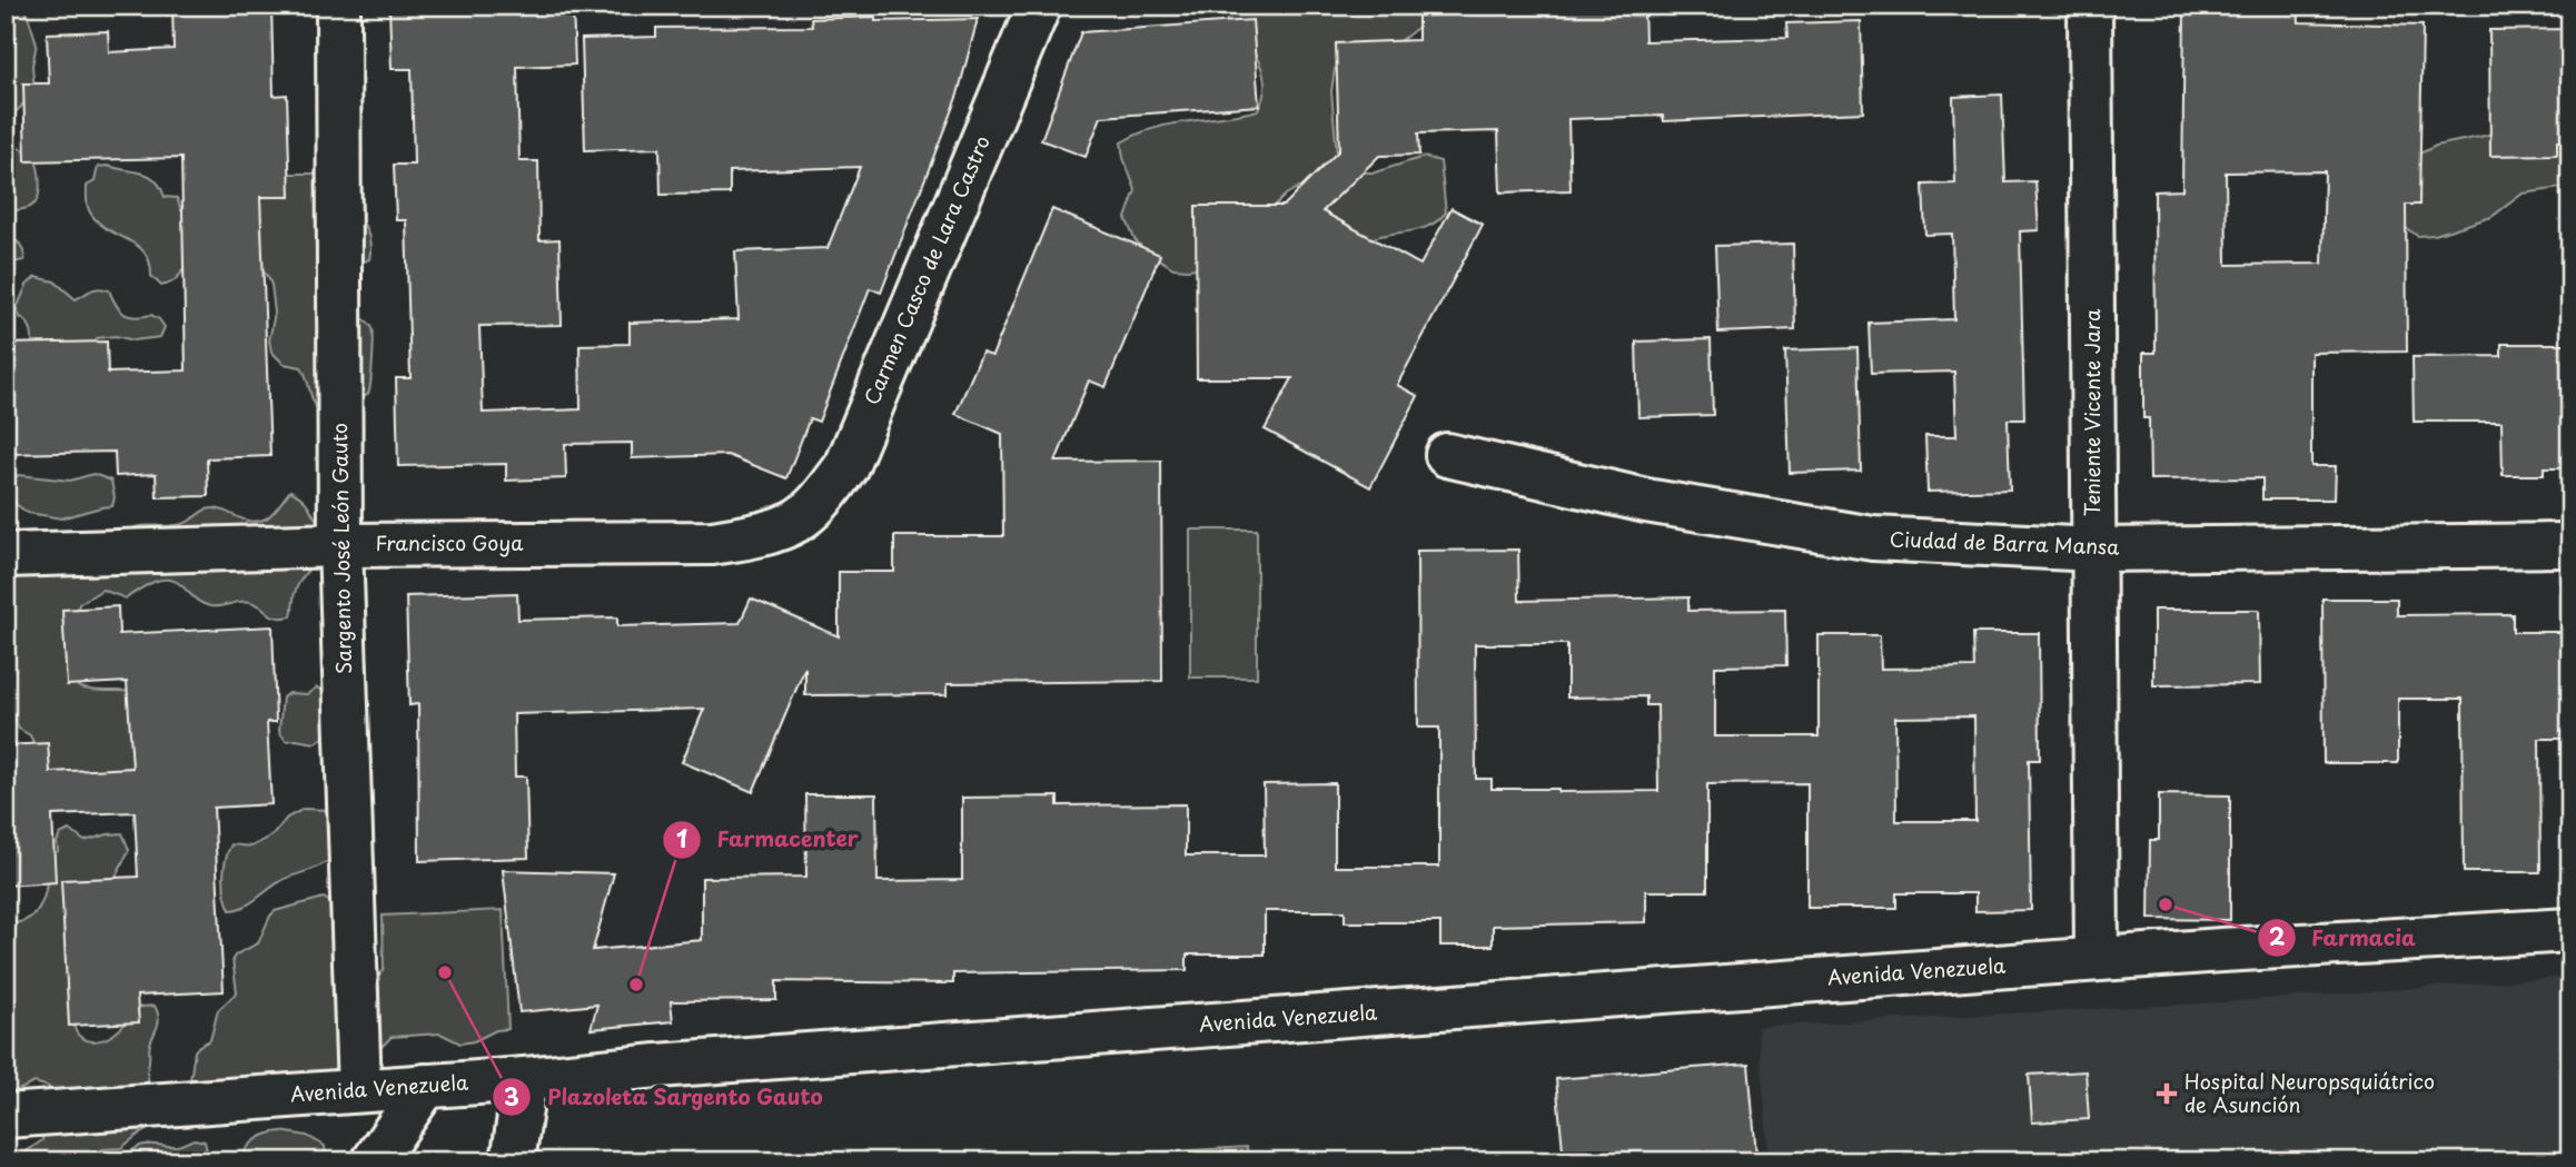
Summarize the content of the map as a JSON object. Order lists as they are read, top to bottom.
{
  "streets": {
    "street": [
      "Carmen Casco de Lara Castro",
      "Teniente Vicente Jara",
      "Francisco Goya",
      "Ciudad de Barra Mansa",
      "Sargento José León Gauto",
      "Avenida Venezuela"
    ]
  },
  "crossings": [
    ["Carmen Casco de Lara Castro", "Francisco Goya"],
    ["Teniente Vicente Jara", "Ciudad de Barra Mansa"],
    ["Teniente Vicente Jara", "Avenida Venezuela"],
    ["Francisco Goya", "Sargento José León Gauto"],
    ["Sargento José León Gauto", "Avenida Venezuela"]
  ],
  "places": {
    "other": ["Farmacia", "Plazoleta Sargento Gauto", "Farmacenter"],
    "health": ["Hospital Neuropsquiátrico de Asunción"]
  }
}
